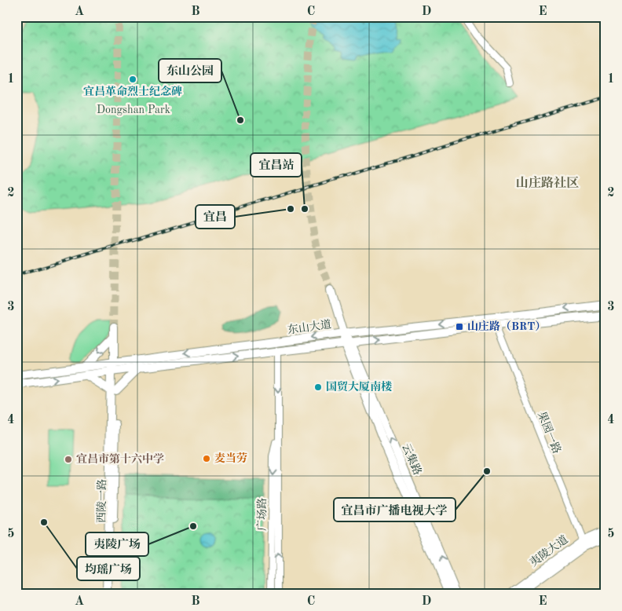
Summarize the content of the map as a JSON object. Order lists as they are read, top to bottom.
{
  "streets": {
    "main road": [
      "东山大道",
      "云集路",
      "西陵一路",
      "夷陵大道"
    ],
    "street": ["果园一路", "广场路"]
  },
  "crossings": [
    ["东山大道", "果园一路"],
    ["东山大道", "云集路"],
    ["东山大道", "西陵一路"],
    ["东山大道", "广场路"],
    ["果园一路", "夷陵大道"]
  ],
  "districts": ["山庄路社区"],
  "parks": ["Dongshan Park"],
  "places": {
    "other": [
      "宜昌革命烈士纪念碑",
      "东山公园",
      "宜昌",
      "宜昌站",
      "国贸大厦南楼",
      "麦当劳",
      "宜昌市第十六中学",
      "宜昌市广播电视大学",
      "均瑶广场",
      "夷陵广场"
    ],
    "transit": ["山庄路（BRT）"]
  },
  "grid": {
    "columns": [
      "A",
      "B",
      "C",
      "D",
      "E"
    ],
    "rows": [
      "1",
      "2",
      "3",
      "4",
      "5"
    ]
  }
}
